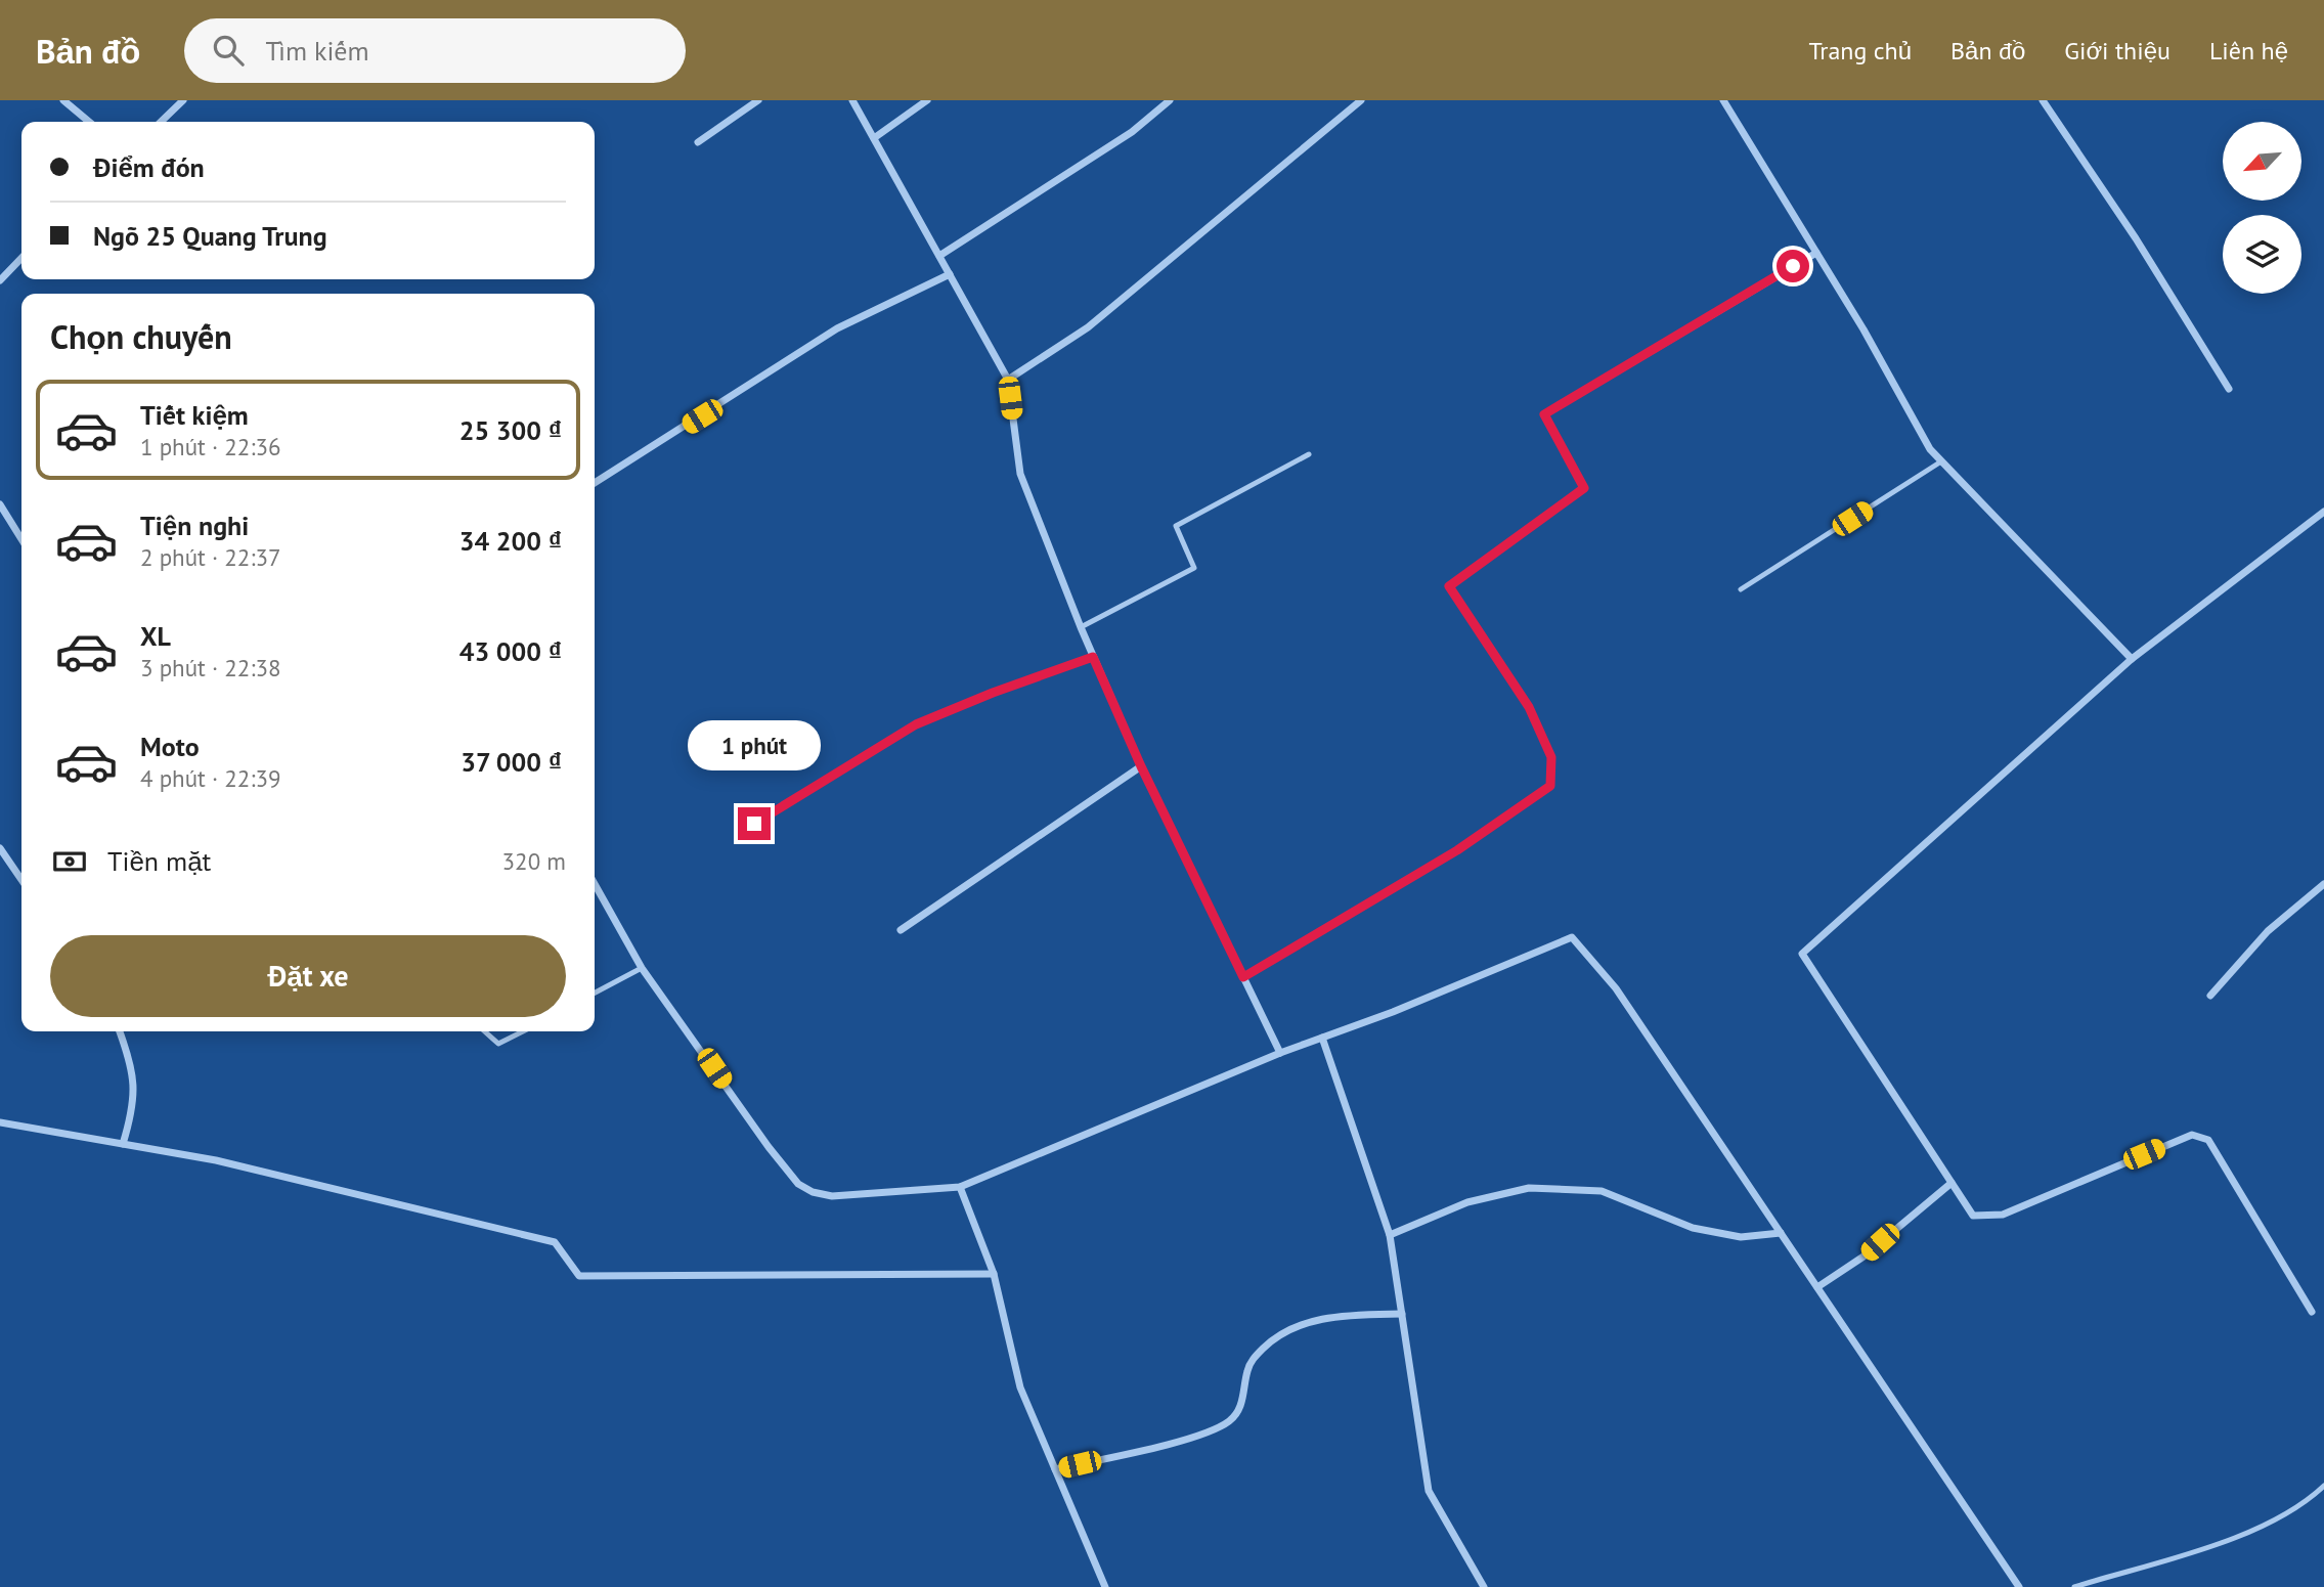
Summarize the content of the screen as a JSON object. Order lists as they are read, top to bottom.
{
  "north": "bottom left",
  "page": {
    "header": "Bản đồ",
    "search": "Tìm kiếm",
    "nav": [
      "Trang chủ",
      "Bản đồ",
      "Giới thiệu",
      "Liên hệ"
    ],
    "banner": ["Điểm đón", "Ngõ 25 Quang Trung"],
    "heading": "Chọn chuyến",
    "list": [
      {
        "name": "Tiết kiệm",
        "note": "1 phút · 22:36",
        "value": "25 300 ₫"
      },
      {
        "name": "Tiện nghi",
        "note": "2 phút · 22:37",
        "value": "34 200 ₫"
      },
      {
        "name": "XL",
        "note": "3 phút · 22:38",
        "value": "43 000 ₫"
      },
      {
        "name": "Moto",
        "note": "4 phút · 22:39",
        "value": "37 000 ₫"
      }
    ],
    "bubble": "1 phút",
    "pay": ["Tiền mặt", "320 m"],
    "buttons": "Đặt xe"
  }
}
